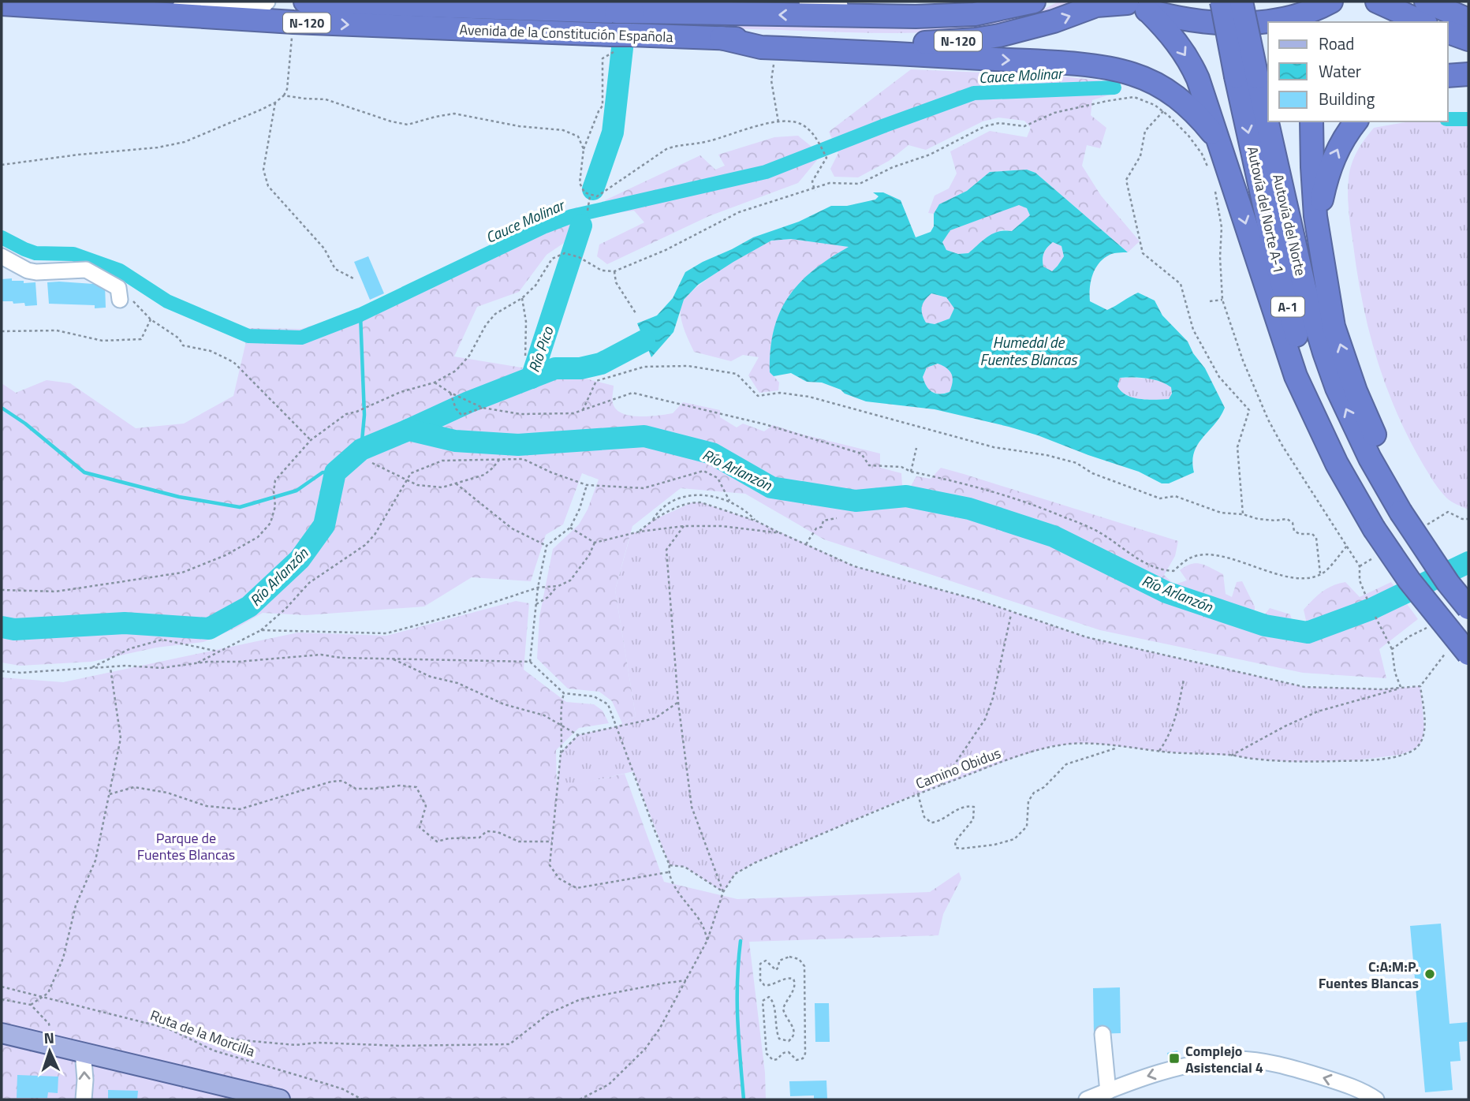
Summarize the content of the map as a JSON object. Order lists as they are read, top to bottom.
{
  "streets": {
    "highway": [
      "N-120",
      "Avenida de la Constitución Española",
      "Autovía del Norte",
      "A-1"
    ],
    "path": ["Camino Obidus", "Ruta de la Morcilla"]
  },
  "crossings": [
    ["N-120", "Avenida de la Constitución Española"]
  ],
  "water": [
    "Cauce Molinar",
    "Humedal de Fuentes Blancas",
    "Río Pico",
    "Río Arlanzón"
  ],
  "parks": ["Parque de Fuentes Blancas"],
  "places": {
    "other": ["C:A:M:P. Fuentes Blancas"],
    "transit": ["Complejo Asistencial 4"]
  },
  "legend": ["Road", "Water", "Building"],
  "north": "top"
}
